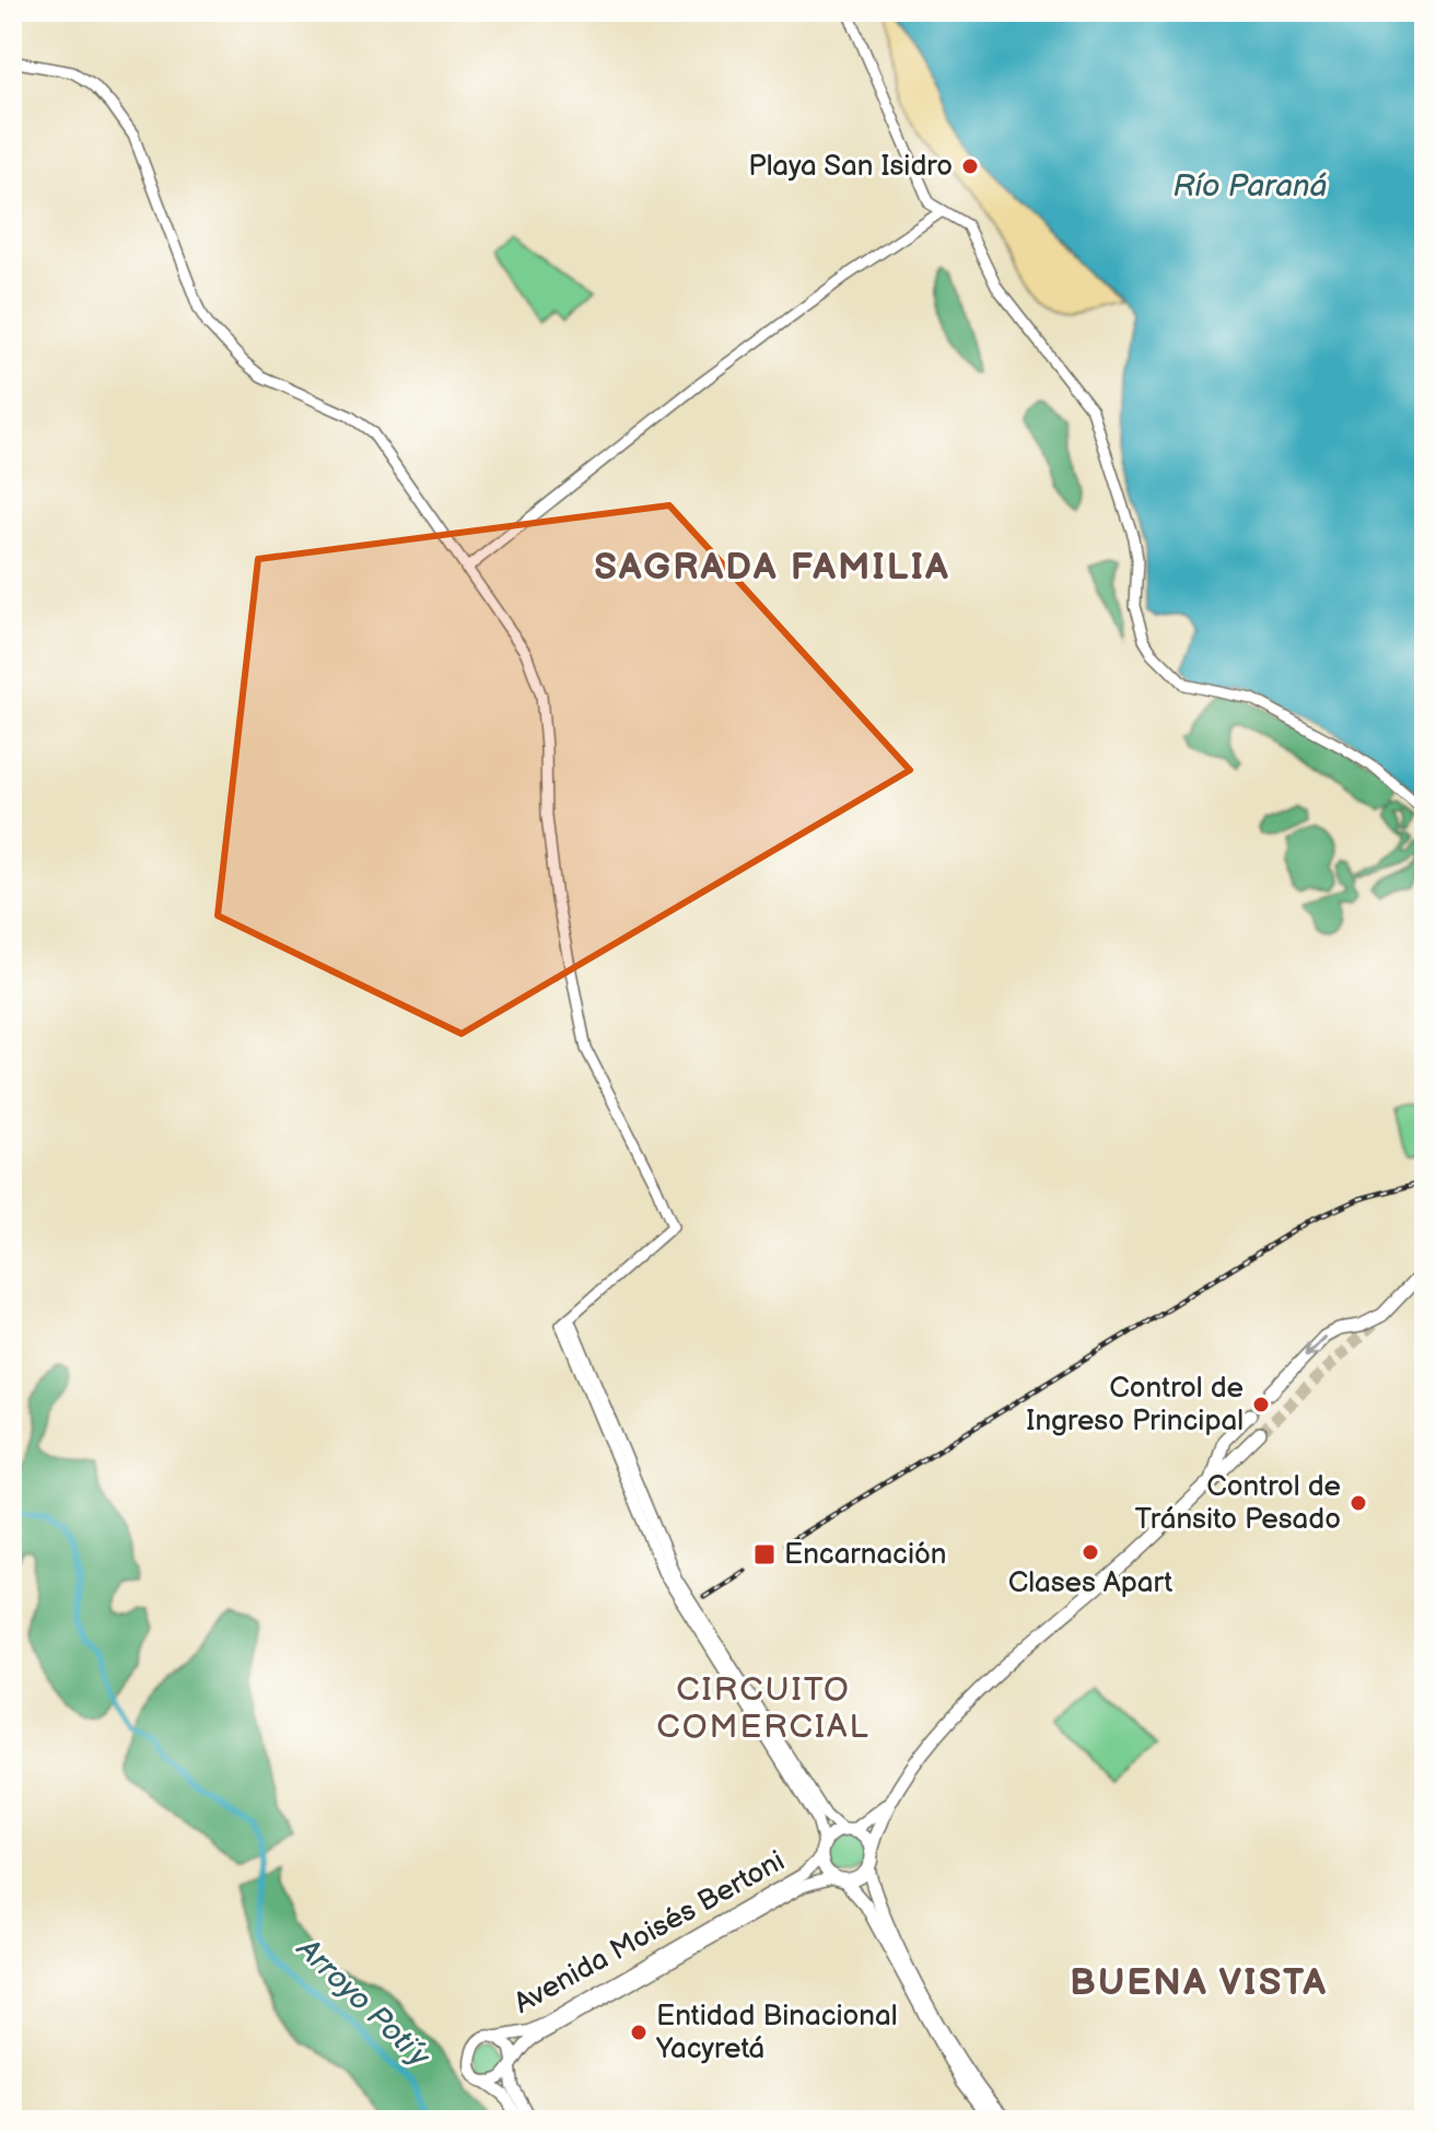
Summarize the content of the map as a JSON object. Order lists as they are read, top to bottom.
{
  "streets": {
    "main road": ["Avenida Moisés Bertoni"]
  },
  "districts": ["SAGRADA FAMILIA", "CIRCUITO COMERCIAL", "BUENA VISTA"],
  "water": ["Río Paraná", "Arroyo Poti´y"],
  "places": {
    "other": [
      "Playa San Isidro",
      "Control de Ingreso Principal",
      "Control de Tránsito Pesado",
      "Clases Apart",
      "Entidad Binacional Yacyretá"
    ],
    "transit": ["Encarnación"]
  }
}
